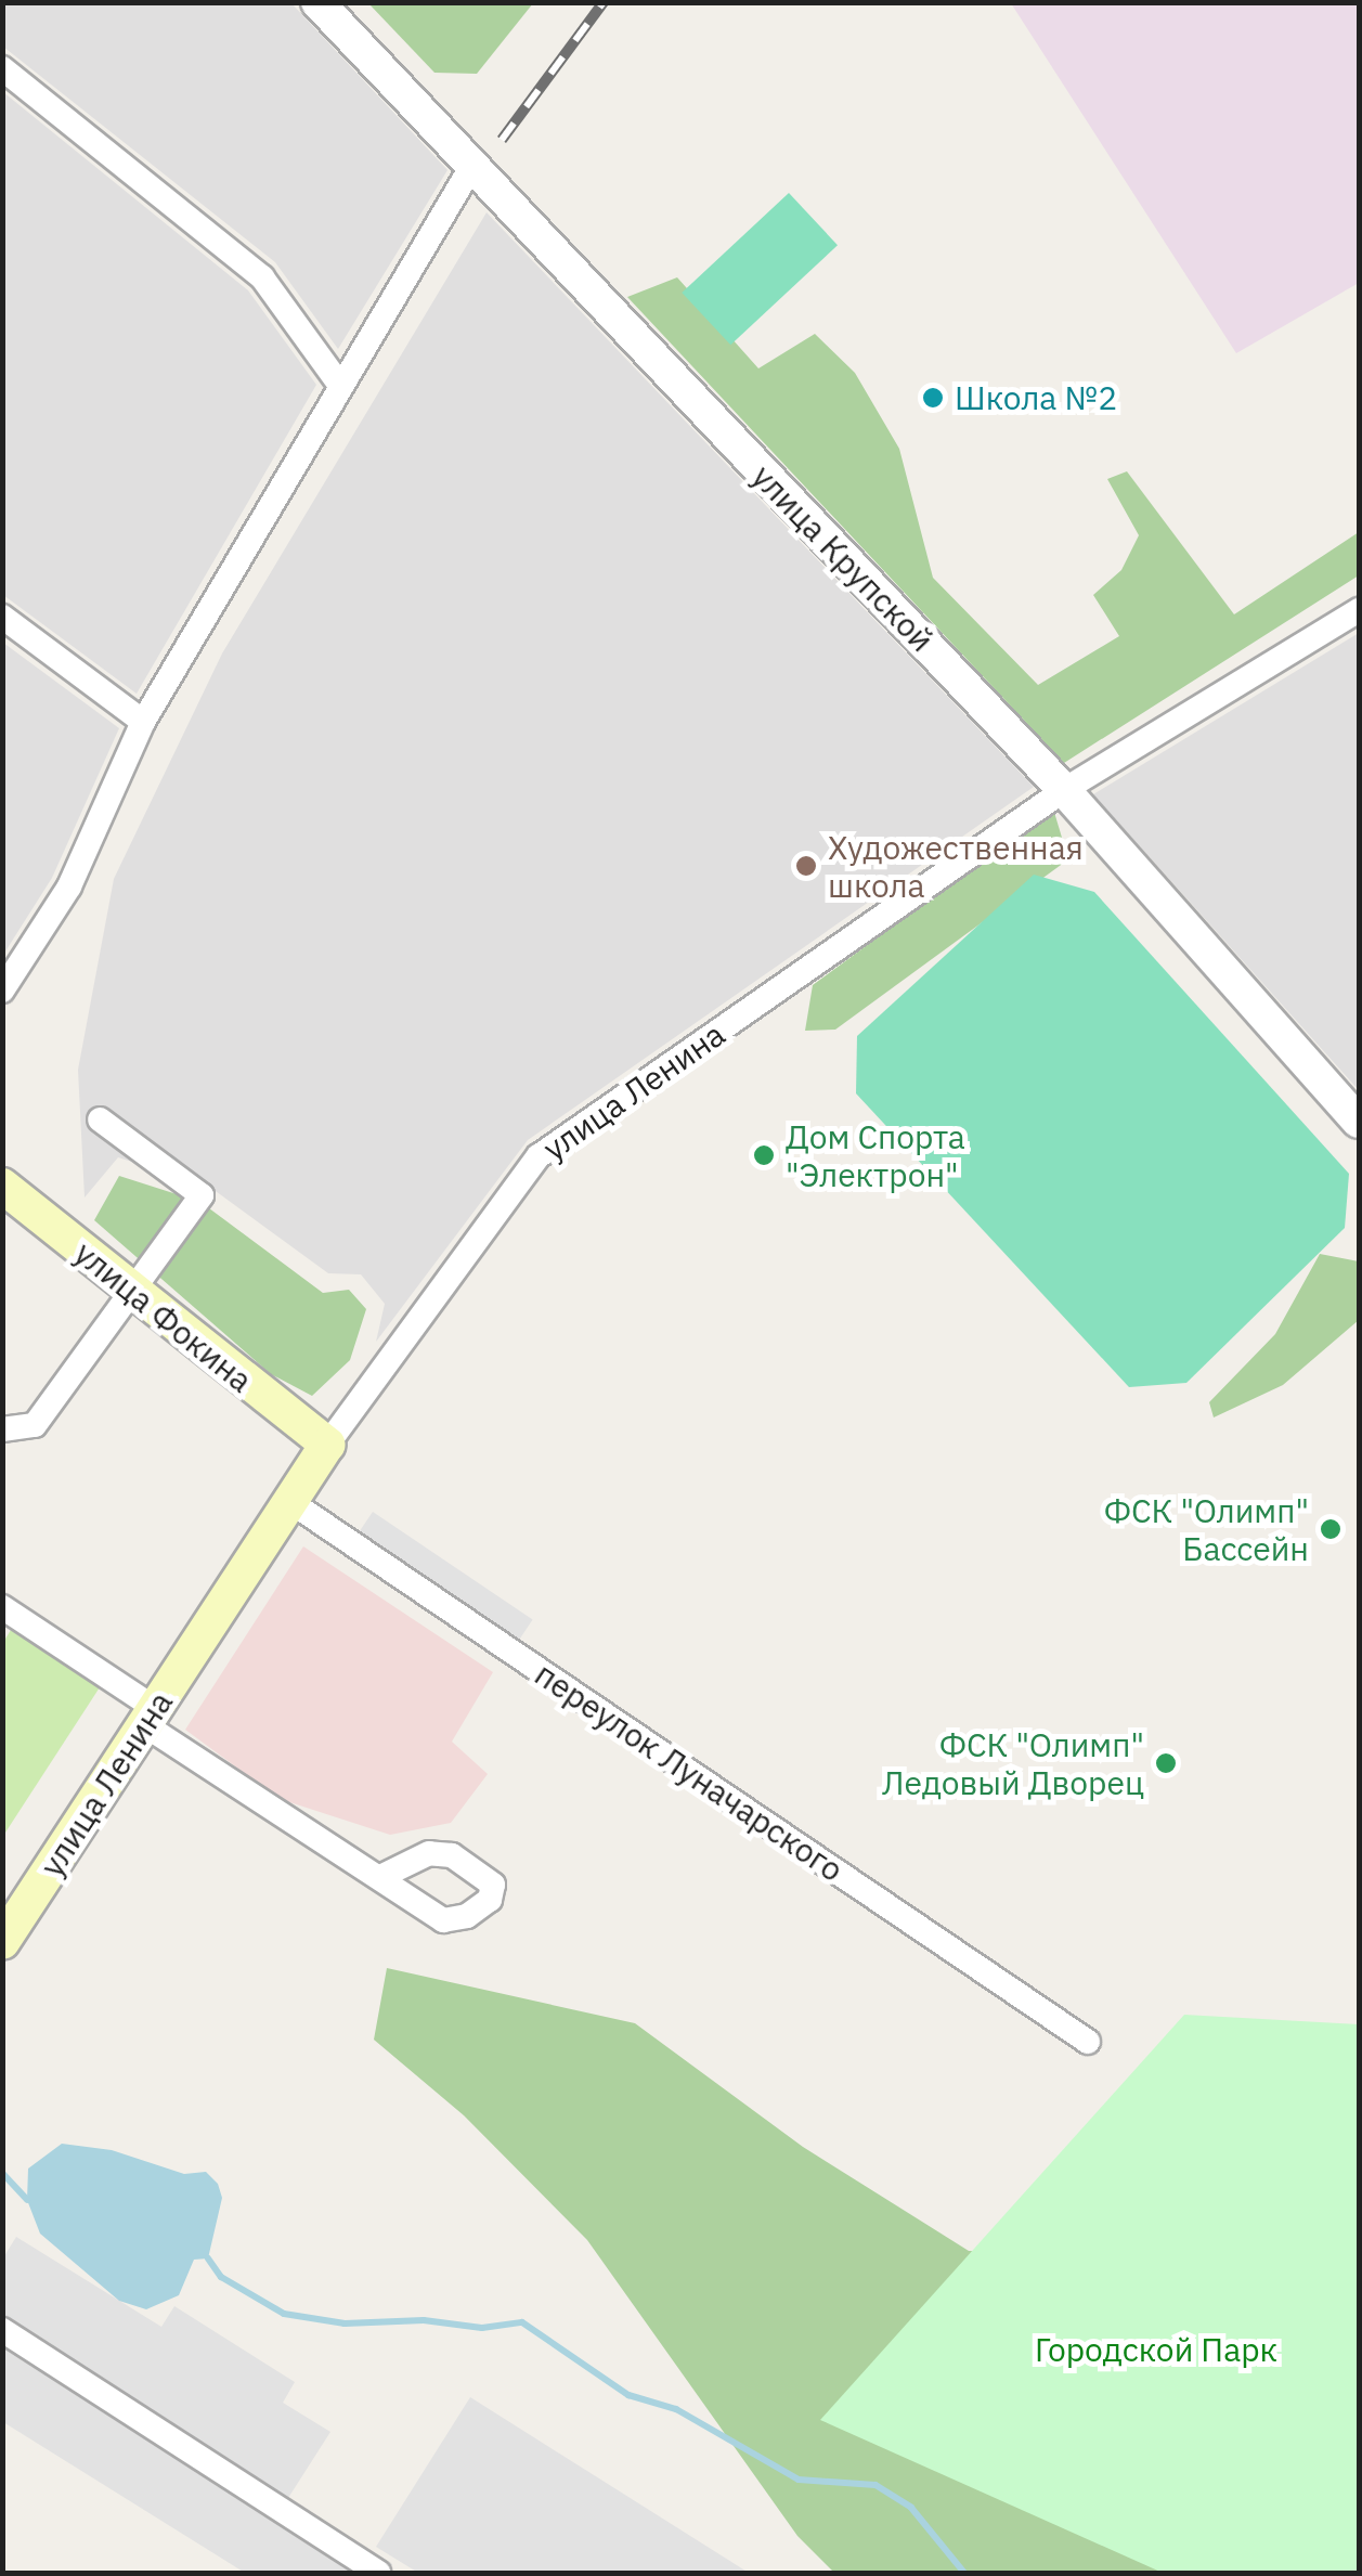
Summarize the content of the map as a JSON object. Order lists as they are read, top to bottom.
{
  "streets": {
    "main road": ["улица Ленина", "улица Фокина"],
    "street": ["улица Крупской", "переулок Луначарского"]
  },
  "crossings": [
    ["улица Крупской", "улица Ленина"],
    ["улица Ленина", "улица Фокина"],
    ["улица Ленина", "переулок Луначарского"]
  ],
  "parks": ["Городской Парк"],
  "places": [
    "Школа №2",
    "Художественная школа",
    "Дом Спорта \"Электрон\"",
    "ФСК \"Олимп\" Бассейн",
    "ФСК \"Олимп\" Ледовый Дворец"
  ]
}
